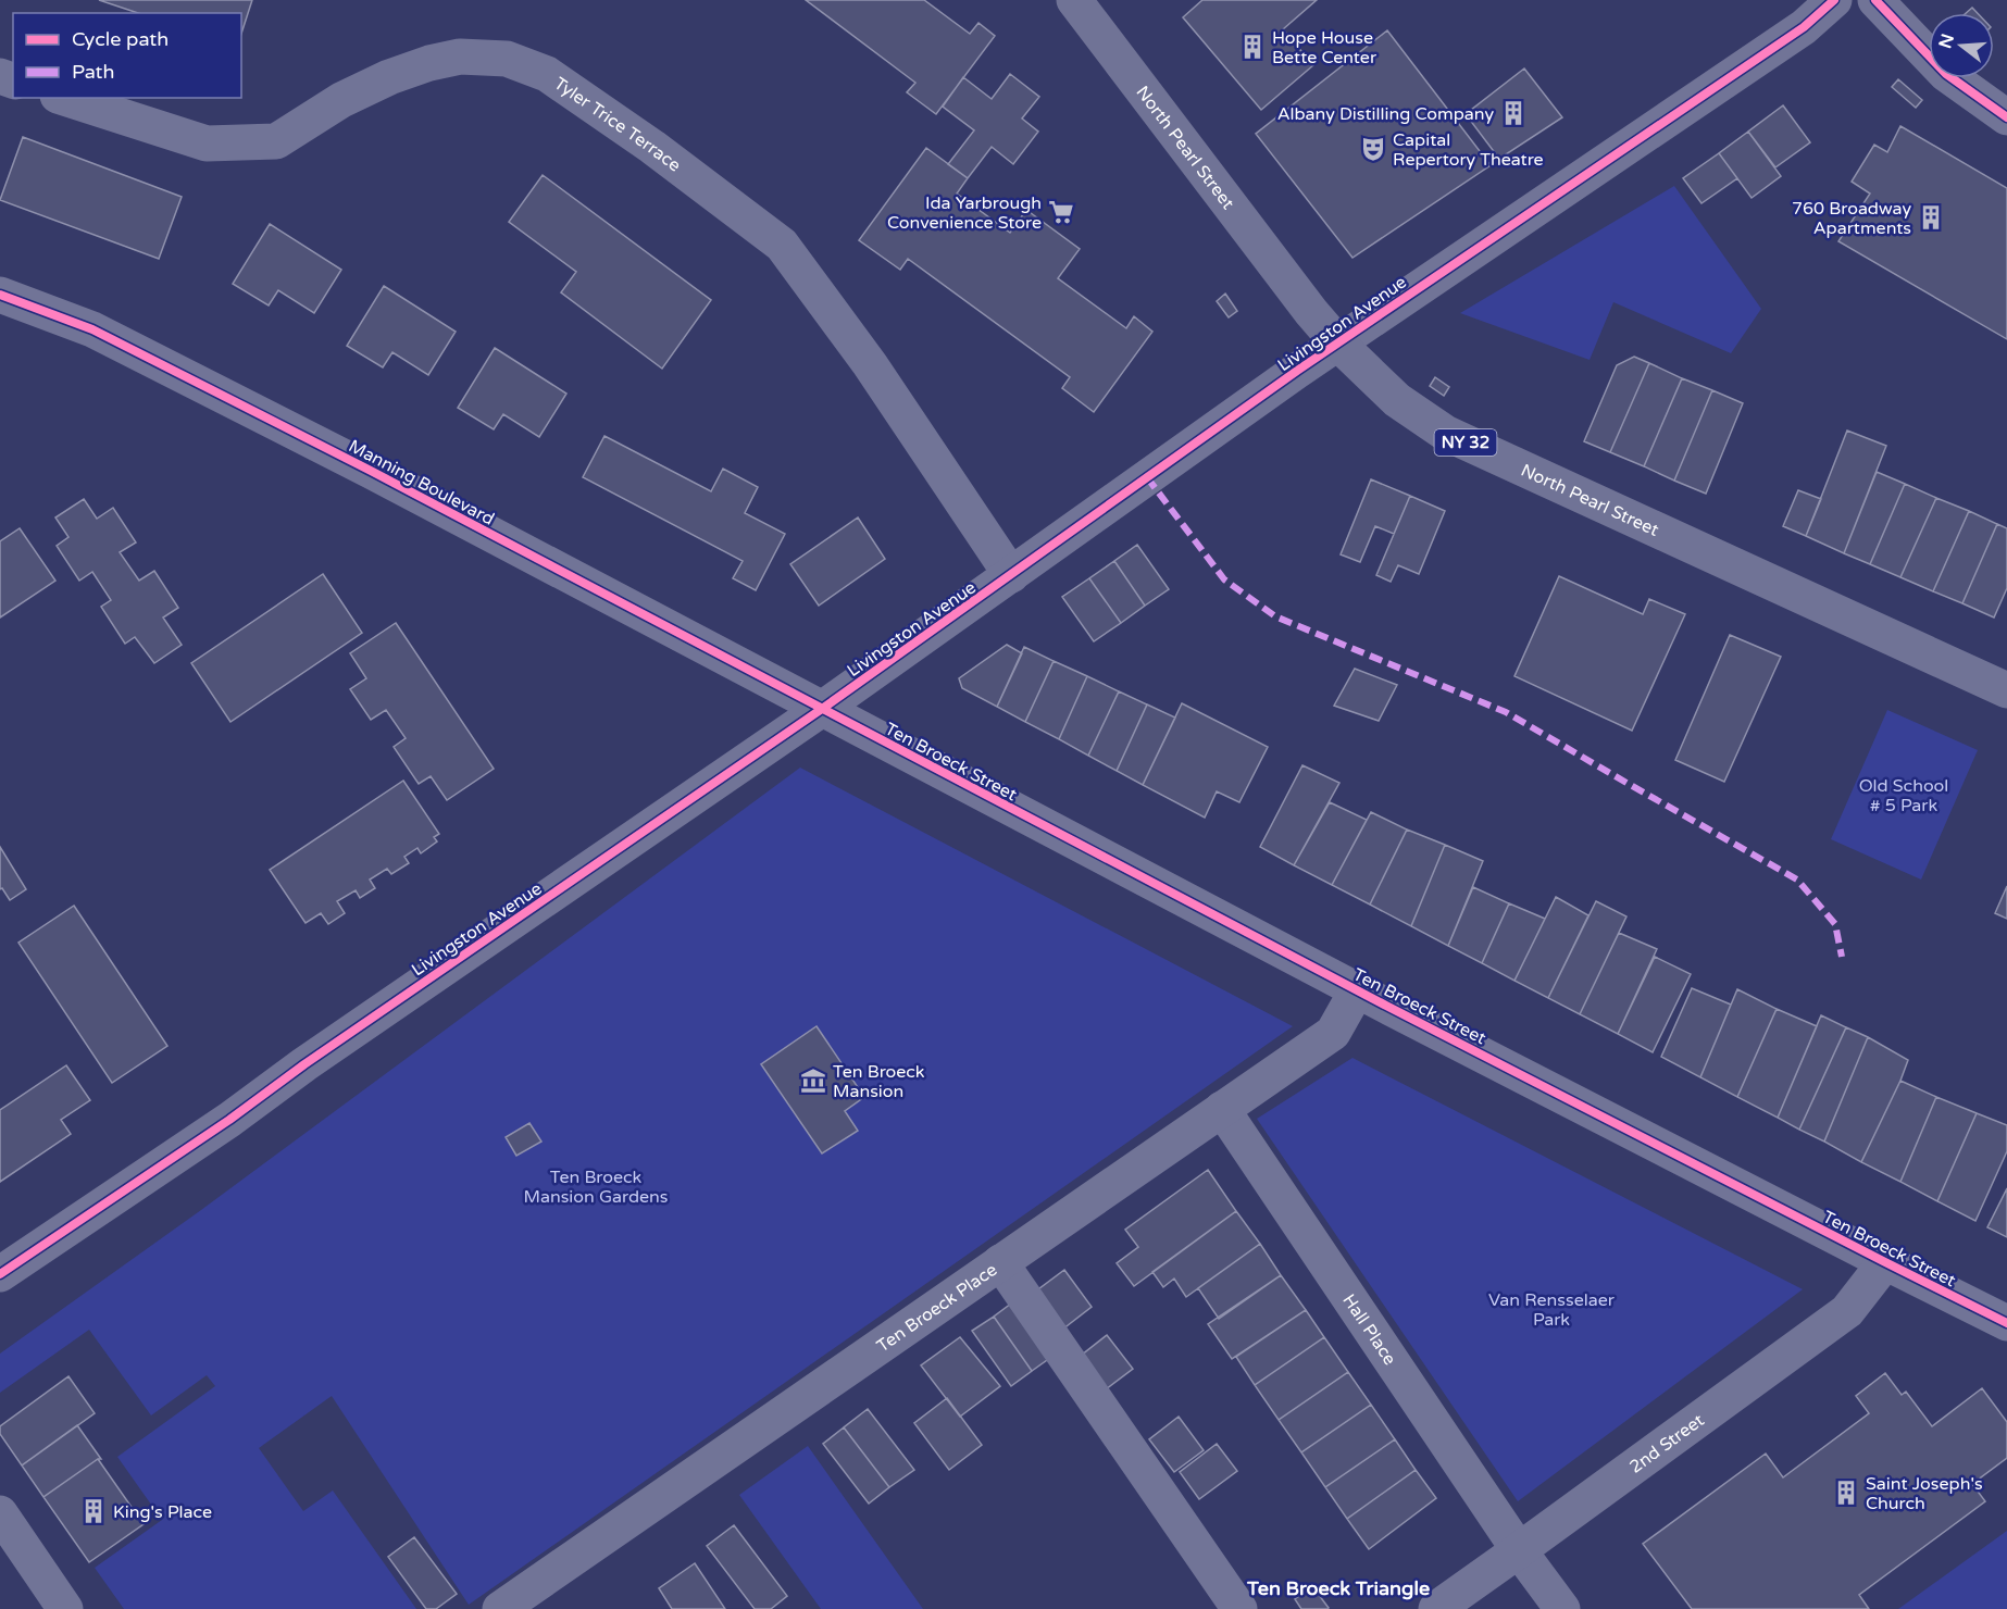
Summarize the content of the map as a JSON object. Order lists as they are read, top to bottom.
{
  "streets": {
    "main road": ["North Pearl Street", "NY 32"],
    "street": [
      "Tyler Trice Terrace",
      "Livingston Avenue",
      "Manning Boulevard",
      "Ten Broeck Street",
      "Ten Broeck Place",
      "Hall Place",
      "2nd Street"
    ]
  },
  "crossings": [
    ["Tyler Trice Terrace", "Livingston Avenue"],
    ["North Pearl Street", "Livingston Avenue"],
    ["Livingston Avenue", "Manning Boulevard"],
    ["Livingston Avenue", "Ten Broeck Street"],
    ["Manning Boulevard", "Ten Broeck Street"],
    ["Ten Broeck Street", "Ten Broeck Place"],
    ["Ten Broeck Street", "2nd Street"],
    ["Ten Broeck Place", "Hall Place"],
    ["Hall Place", "2nd Street"]
  ],
  "districts": ["Ten Broeck Triangle"],
  "parks": ["Old School # 5 Park", "Ten Broeck Mansion Gardens", "Van Rensselaer Park"],
  "places": {
    "building": [
      "Hope House Bette Center",
      "Albany Distilling Company",
      "760 Broadway Apartments",
      "Saint Joseph's Church",
      "King's Place"
    ],
    "theatre": ["Capital Repertory Theatre"],
    "supermarket": ["Ida Yarbrough Convenience Store"],
    "museum": ["Ten Broeck Mansion"]
  },
  "legend": ["Cycle path", "Path"],
  "north": "left"
}
